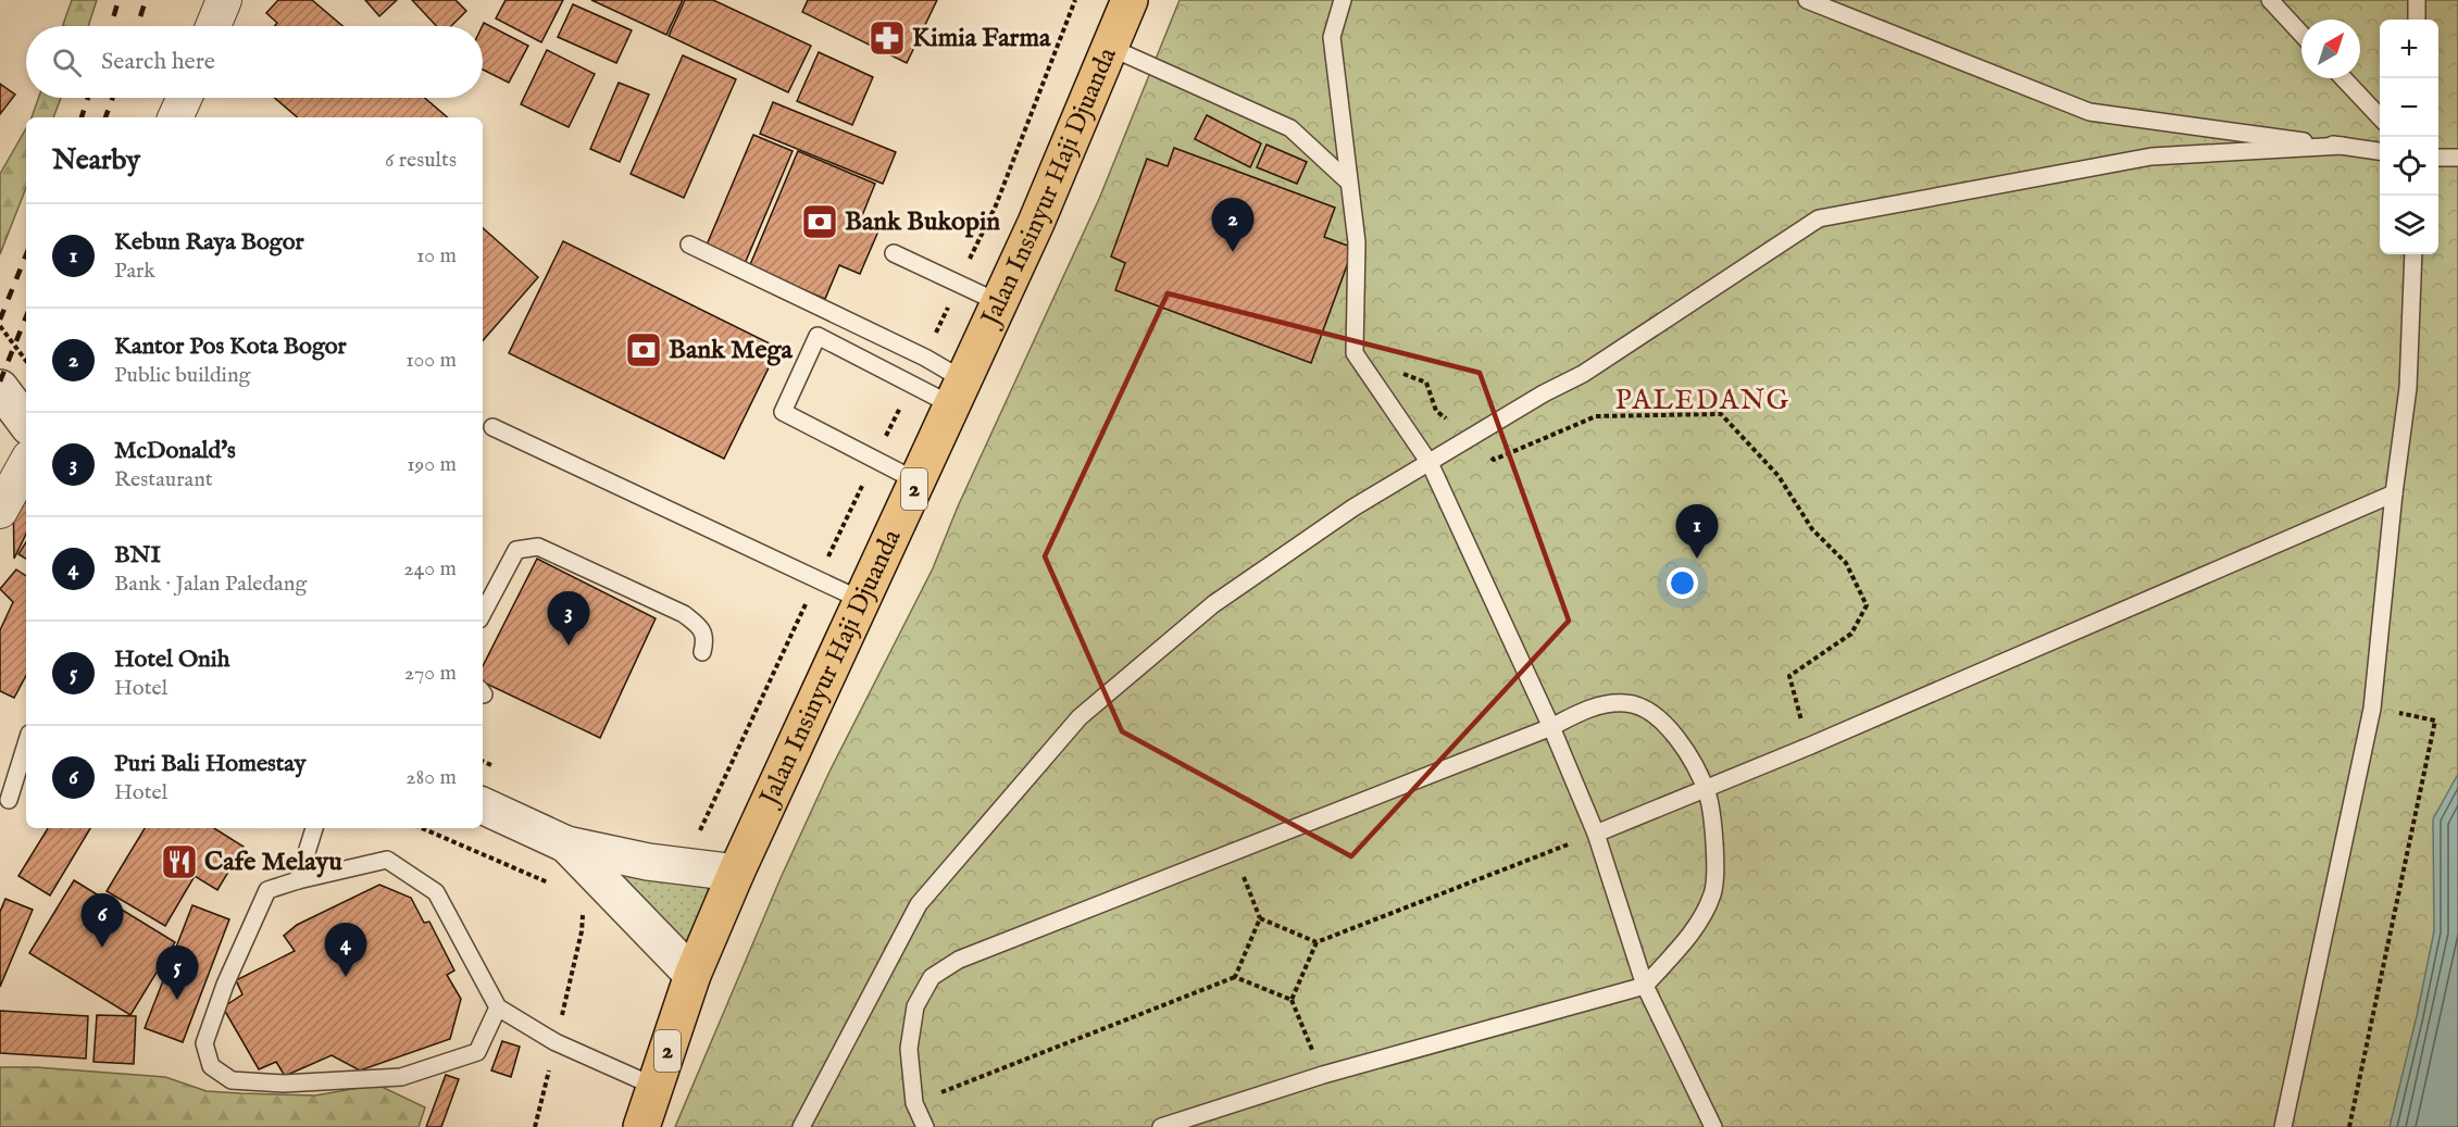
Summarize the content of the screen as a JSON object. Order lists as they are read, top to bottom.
{
  "streets": {
    "main road": ["Jalan Insinyur Haji Djuanda", "2"]
  },
  "districts": ["PALEDANG"],
  "places": {
    "pharmacy": ["Kimia Farma"],
    "bank": ["Bank Bukopin", "Bank Mega"],
    "restaurant": ["Cafe Melayu"]
  },
  "north": "top right",
  "page": {
    "map_buttons": ["+", "−"],
    "search": "Search here",
    "heading": ["Nearby", "6 results"],
    "pins": [
      "2",
      "1",
      "3",
      "6",
      "4",
      "5"
    ],
    "list": [
      {
        "mark": "1",
        "name": "Kebun Raya Bogor",
        "note": "Park",
        "value": "10 m"
      },
      {
        "mark": "2",
        "name": "Kantor Pos Kota Bogor",
        "note": "Public building",
        "value": "100 m"
      },
      {
        "mark": "3",
        "name": "McDonald's",
        "note": "Restaurant",
        "value": "190 m"
      },
      {
        "mark": "4",
        "name": "BNI",
        "note": "Bank · Jalan Paledang",
        "value": "240 m"
      },
      {
        "mark": "5",
        "name": "Hotel Onih",
        "note": "Hotel",
        "value": "270 m"
      },
      {
        "mark": "6",
        "name": "Puri Bali Homestay",
        "note": "Hotel",
        "value": "280 m"
      }
    ]
  }
}
